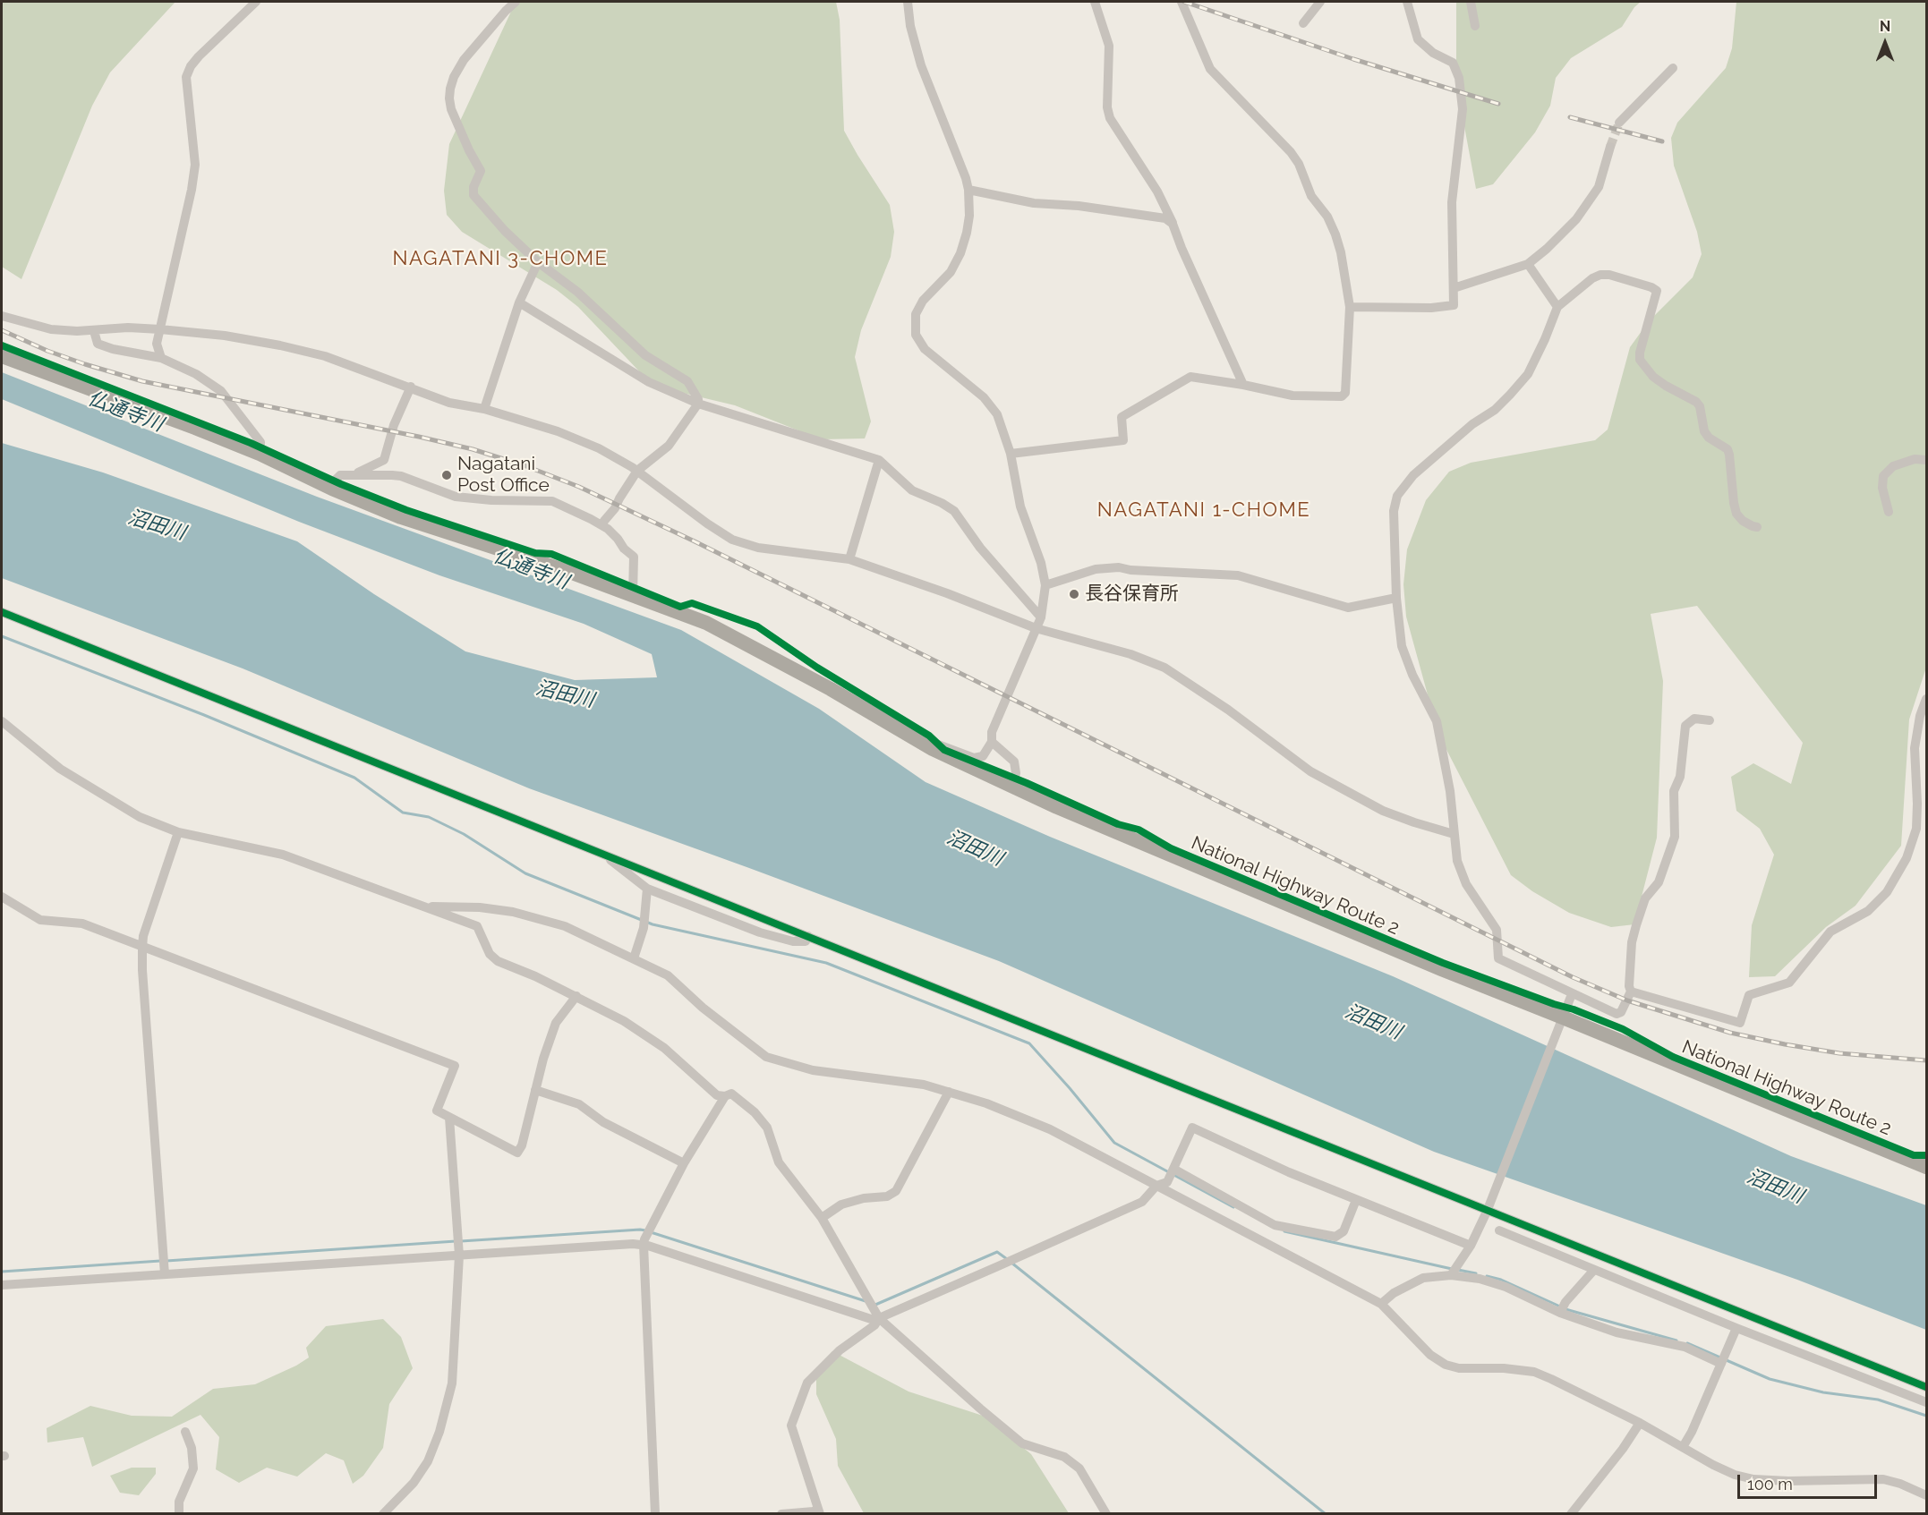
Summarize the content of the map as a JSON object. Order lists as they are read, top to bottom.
{
  "streets": {
    "highway": ["National Highway Route 2"]
  },
  "districts": ["NAGATANI 3-CHOME", "NAGATANI 1-CHOME"],
  "water": ["仏通寺川", "沼田川"],
  "places": ["Nagatani Post Office", "長谷保育所"],
  "scale_bar": "100 m",
  "north": "top"
}
